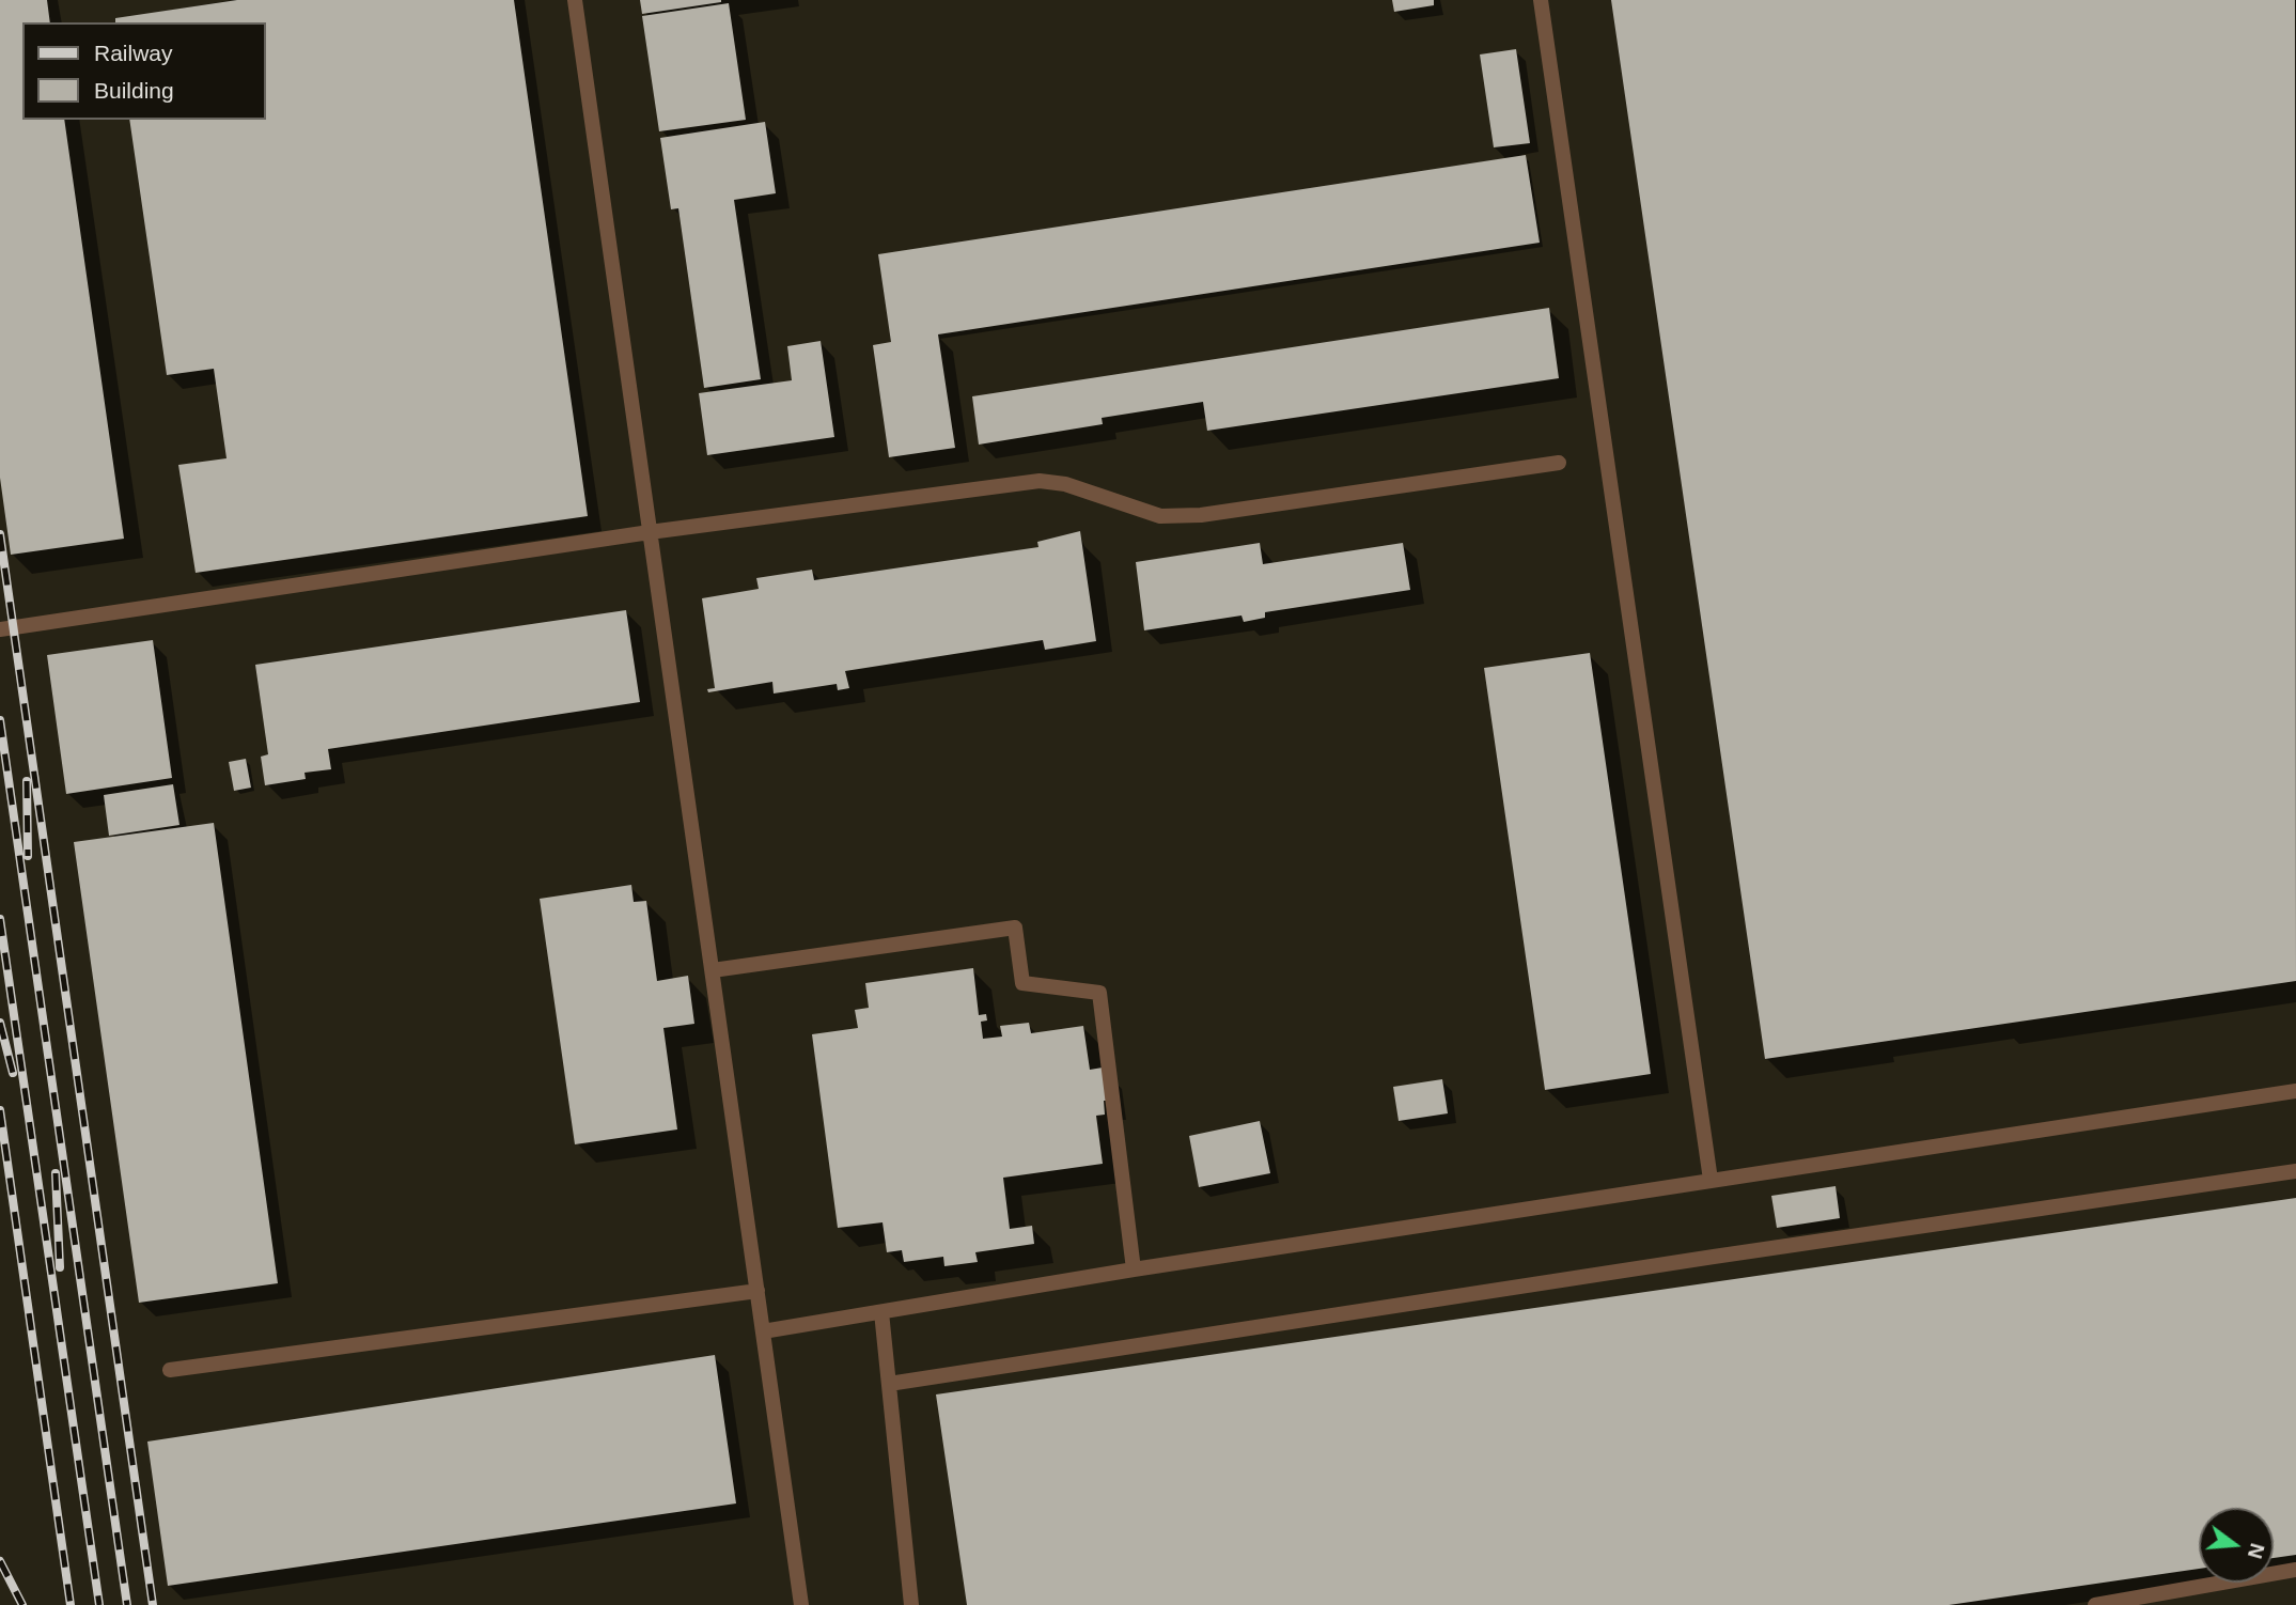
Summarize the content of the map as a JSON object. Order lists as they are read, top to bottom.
{
  "legend": ["Railway", "Building"],
  "north": "right"
}
